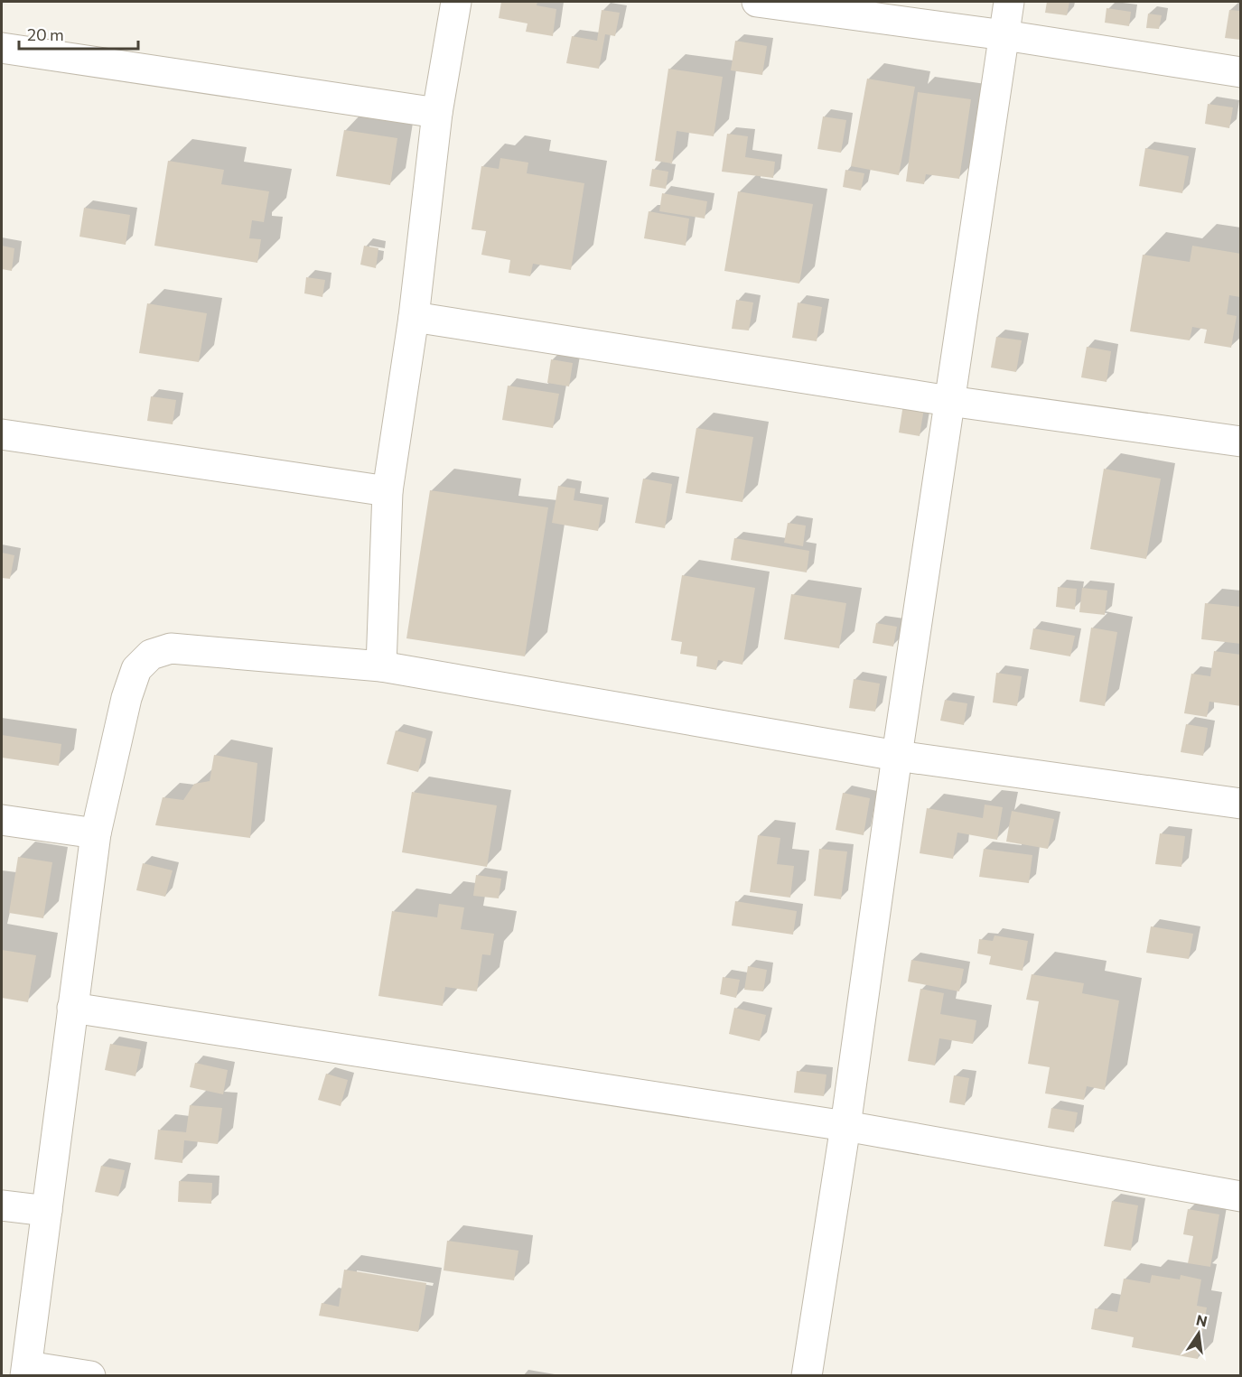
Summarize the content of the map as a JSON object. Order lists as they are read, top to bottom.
{
  "scale_bar": "20 m",
  "north": "top"
}
